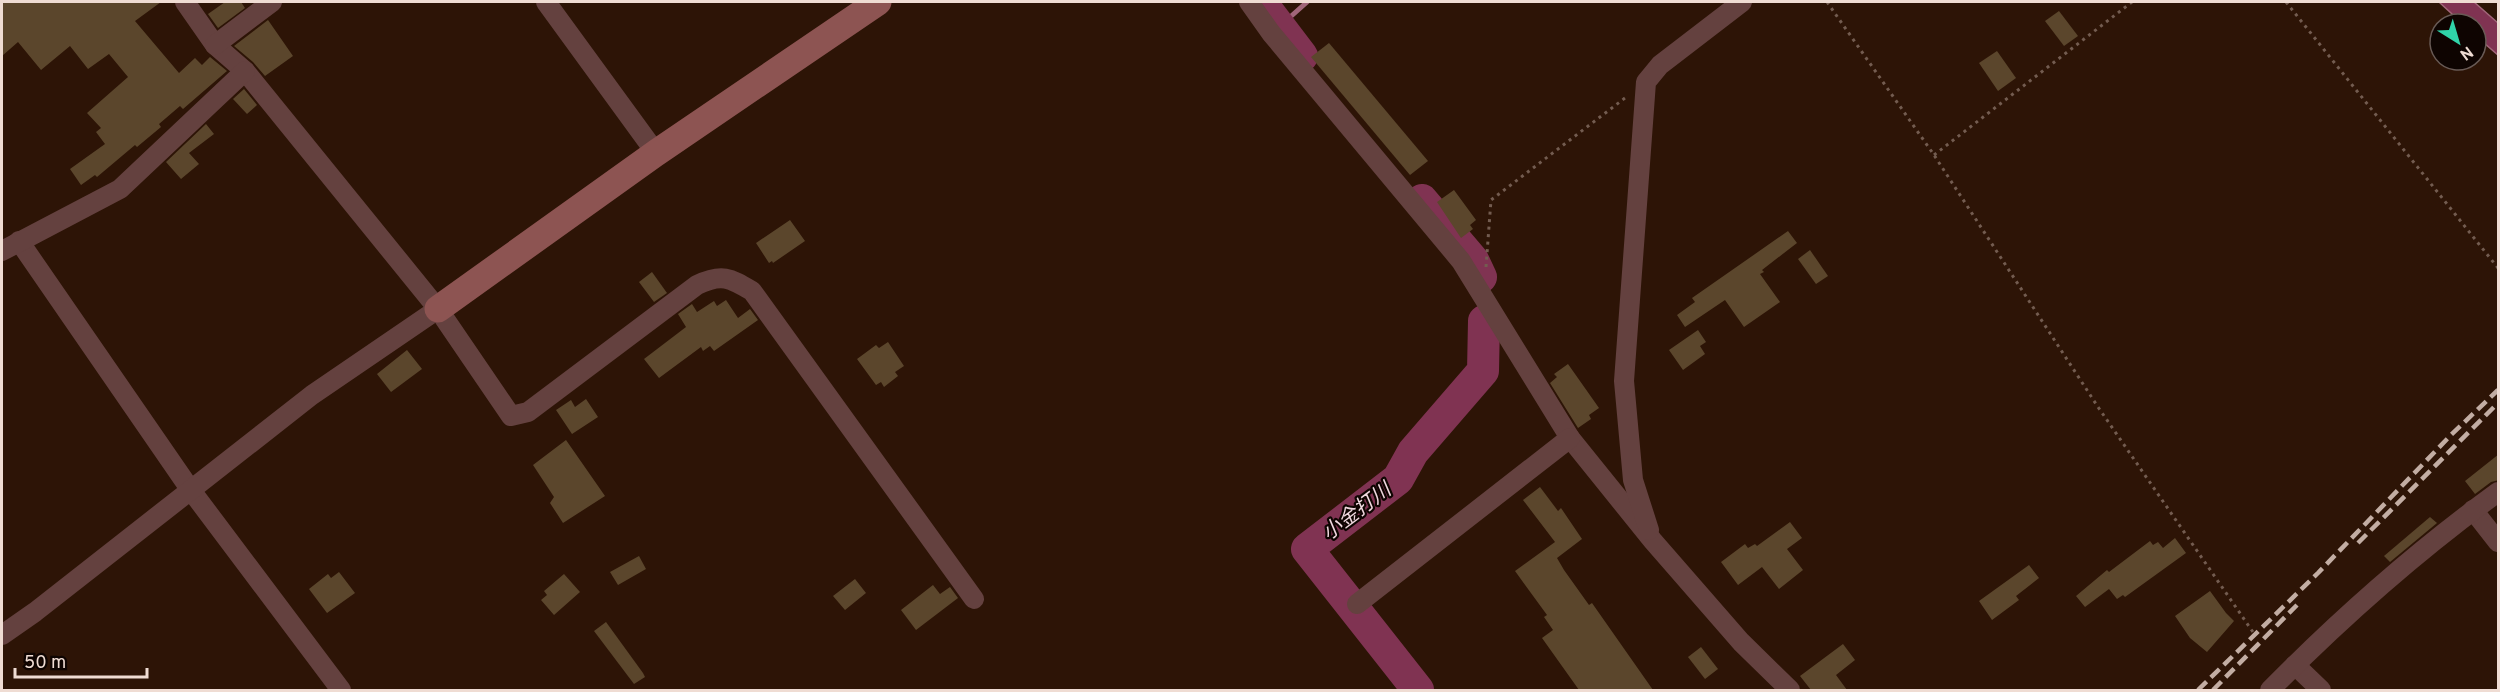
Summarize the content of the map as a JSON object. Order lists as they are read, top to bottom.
{
  "water": ["小金打川"],
  "scale_bar": "50 m",
  "north": "bottom right"
}
